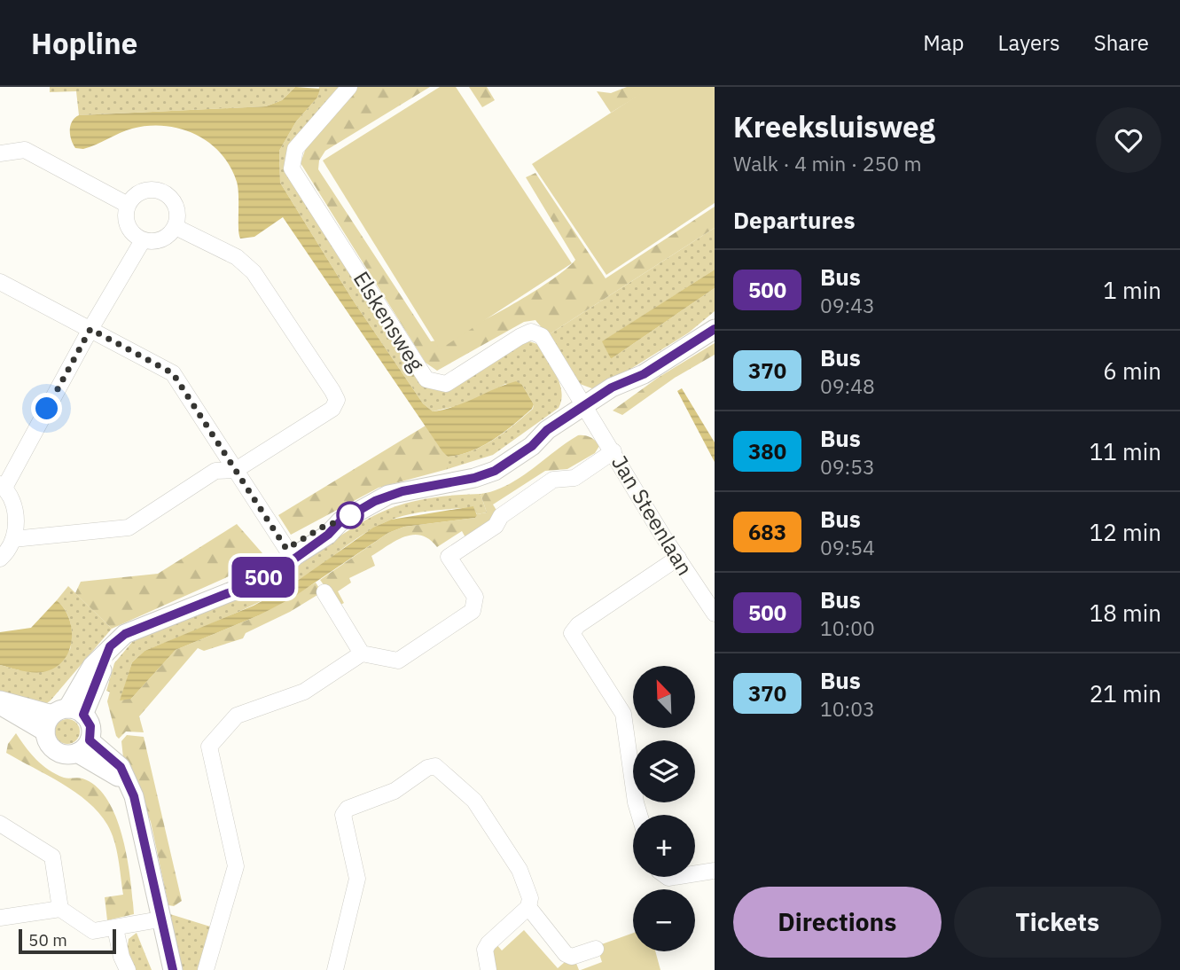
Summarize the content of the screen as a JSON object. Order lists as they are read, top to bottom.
{
  "streets": {
    "street": ["Elskensweg", "Jan Steenlaan"]
  },
  "crossings": [
    ["Elskensweg", "Jan Steenlaan"]
  ],
  "lines": ["bus line 500"],
  "scale_bar": "50 m",
  "north": "top left",
  "page": {
    "header": "Hopline",
    "nav": ["Map", "Layers", "Share"],
    "on_map": "500",
    "heading": [
      ["Kreeksluisweg", "Walk · 4 min · 250 m"],
      "Departures"
    ],
    "list": [
      {
        "mark": "500",
        "name": "Bus",
        "note": "09:43",
        "value": "1 min"
      },
      {
        "mark": "370",
        "name": "Bus",
        "note": "09:48",
        "value": "6 min"
      },
      {
        "mark": "380",
        "name": "Bus",
        "note": "09:53",
        "value": "11 min"
      },
      {
        "mark": "683",
        "name": "Bus",
        "note": "09:54",
        "value": "12 min"
      },
      {
        "mark": "500",
        "name": "Bus",
        "note": "10:00",
        "value": "18 min"
      },
      {
        "mark": "370",
        "name": "Bus",
        "note": "10:03",
        "value": "21 min"
      }
    ],
    "map_buttons": ["+", "−"],
    "buttons": ["Directions", "Tickets"],
    "scale": "50 m"
  }
}
